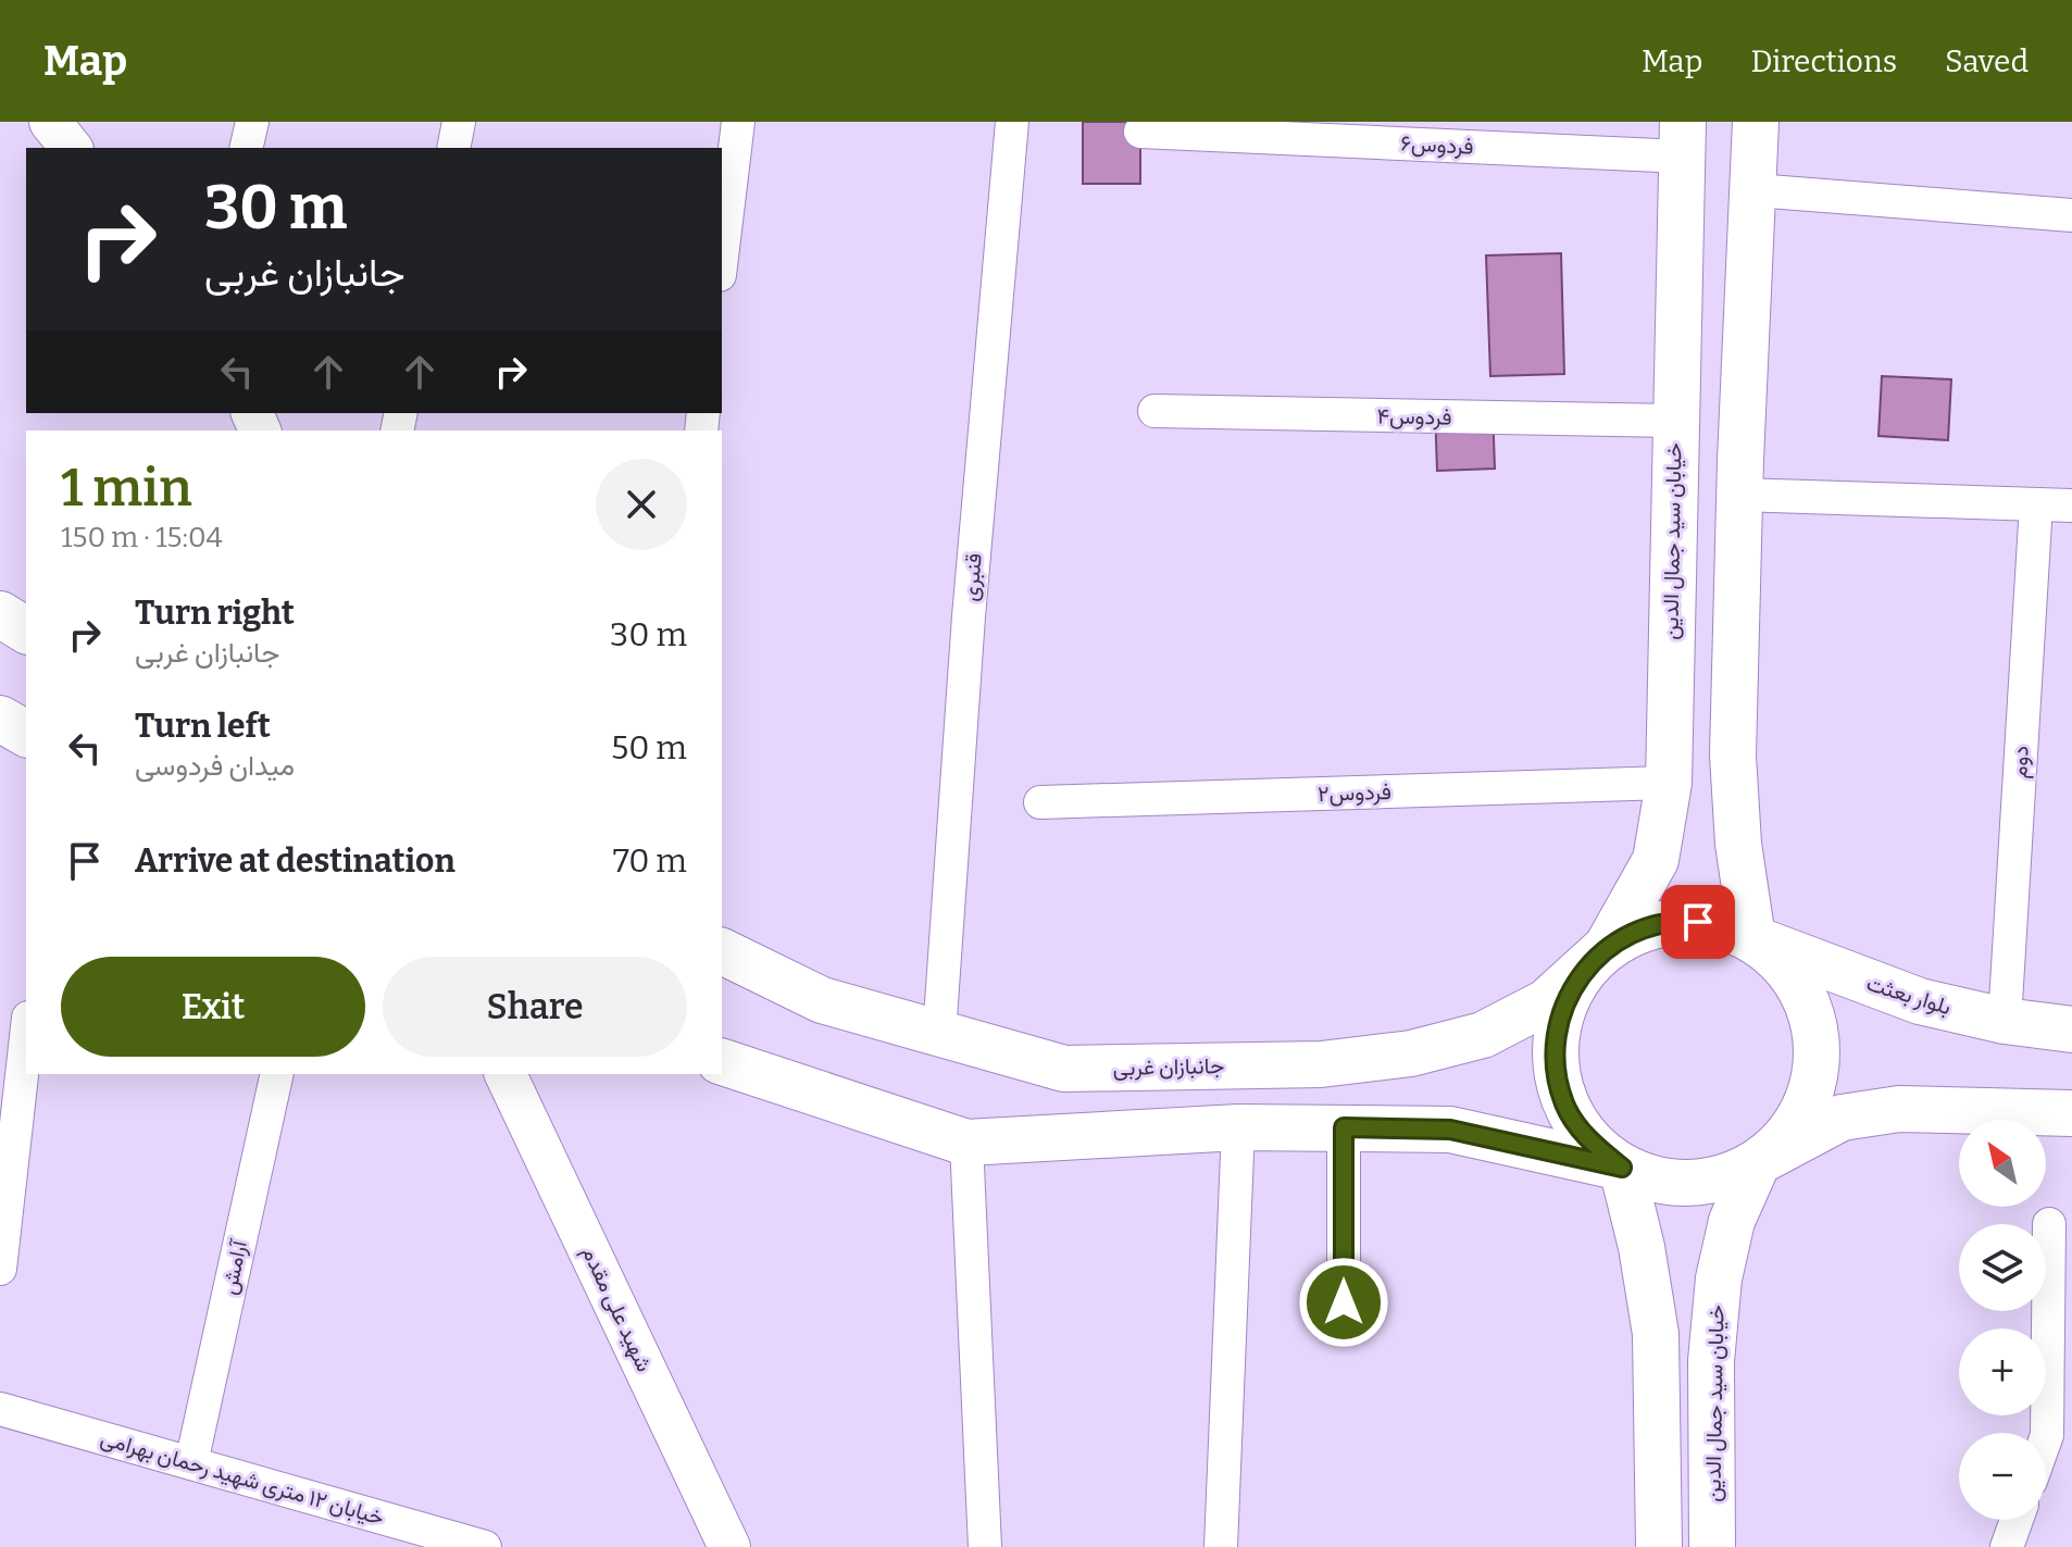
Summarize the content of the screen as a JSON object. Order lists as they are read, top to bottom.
{
  "streets": {
    "main road": ["خیابان سید جمال الدین", "بلوار بعثت", "جانبازان غربی"],
    "street": [
      "فردوس۶",
      "فردوس۴",
      "قنبری",
      "دوم",
      "فردوس۲",
      "آرامش",
      "شهید علی مقدم",
      "خیابان ۱۲ متری شهید رحمان بهرامی"
    ]
  },
  "crossings": [
    ["فردوس۶", "خیابان سید جمال الدین"],
    ["فردوس۴", "خیابان سید جمال الدین"],
    ["خیابان سید جمال الدین", "فردوس۲"],
    ["خیابان سید جمال الدین", "بلوار بعثت"],
    ["خیابان سید جمال الدین", "جانبازان غربی"],
    ["قنبری", "جانبازان غربی"],
    ["دوم", "بلوار بعثت"],
    ["بلوار بعثت", "جانبازان غربی"],
    ["آرامش", "خیابان ۱۲ متری شهید رحمان بهرامی"]
  ],
  "north": "top left",
  "page": {
    "header": "Map",
    "nav": ["Map", "Directions", "Saved"],
    "turn": ["30 m", "جانبازان غربی"],
    "heading": ["1 min", "150 m · 15:04"],
    "list": [
      {
        "name": "Turn right",
        "note": "جانبازان غربی",
        "value": "30 m"
      },
      {
        "name": "Turn left",
        "note": "میدان فردوسی",
        "value": "50 m"
      },
      {
        "name": "Arrive at destination",
        "value": "70 m"
      }
    ],
    "buttons": ["Exit", "Share"],
    "map_buttons": ["+", "−"]
  }
}
